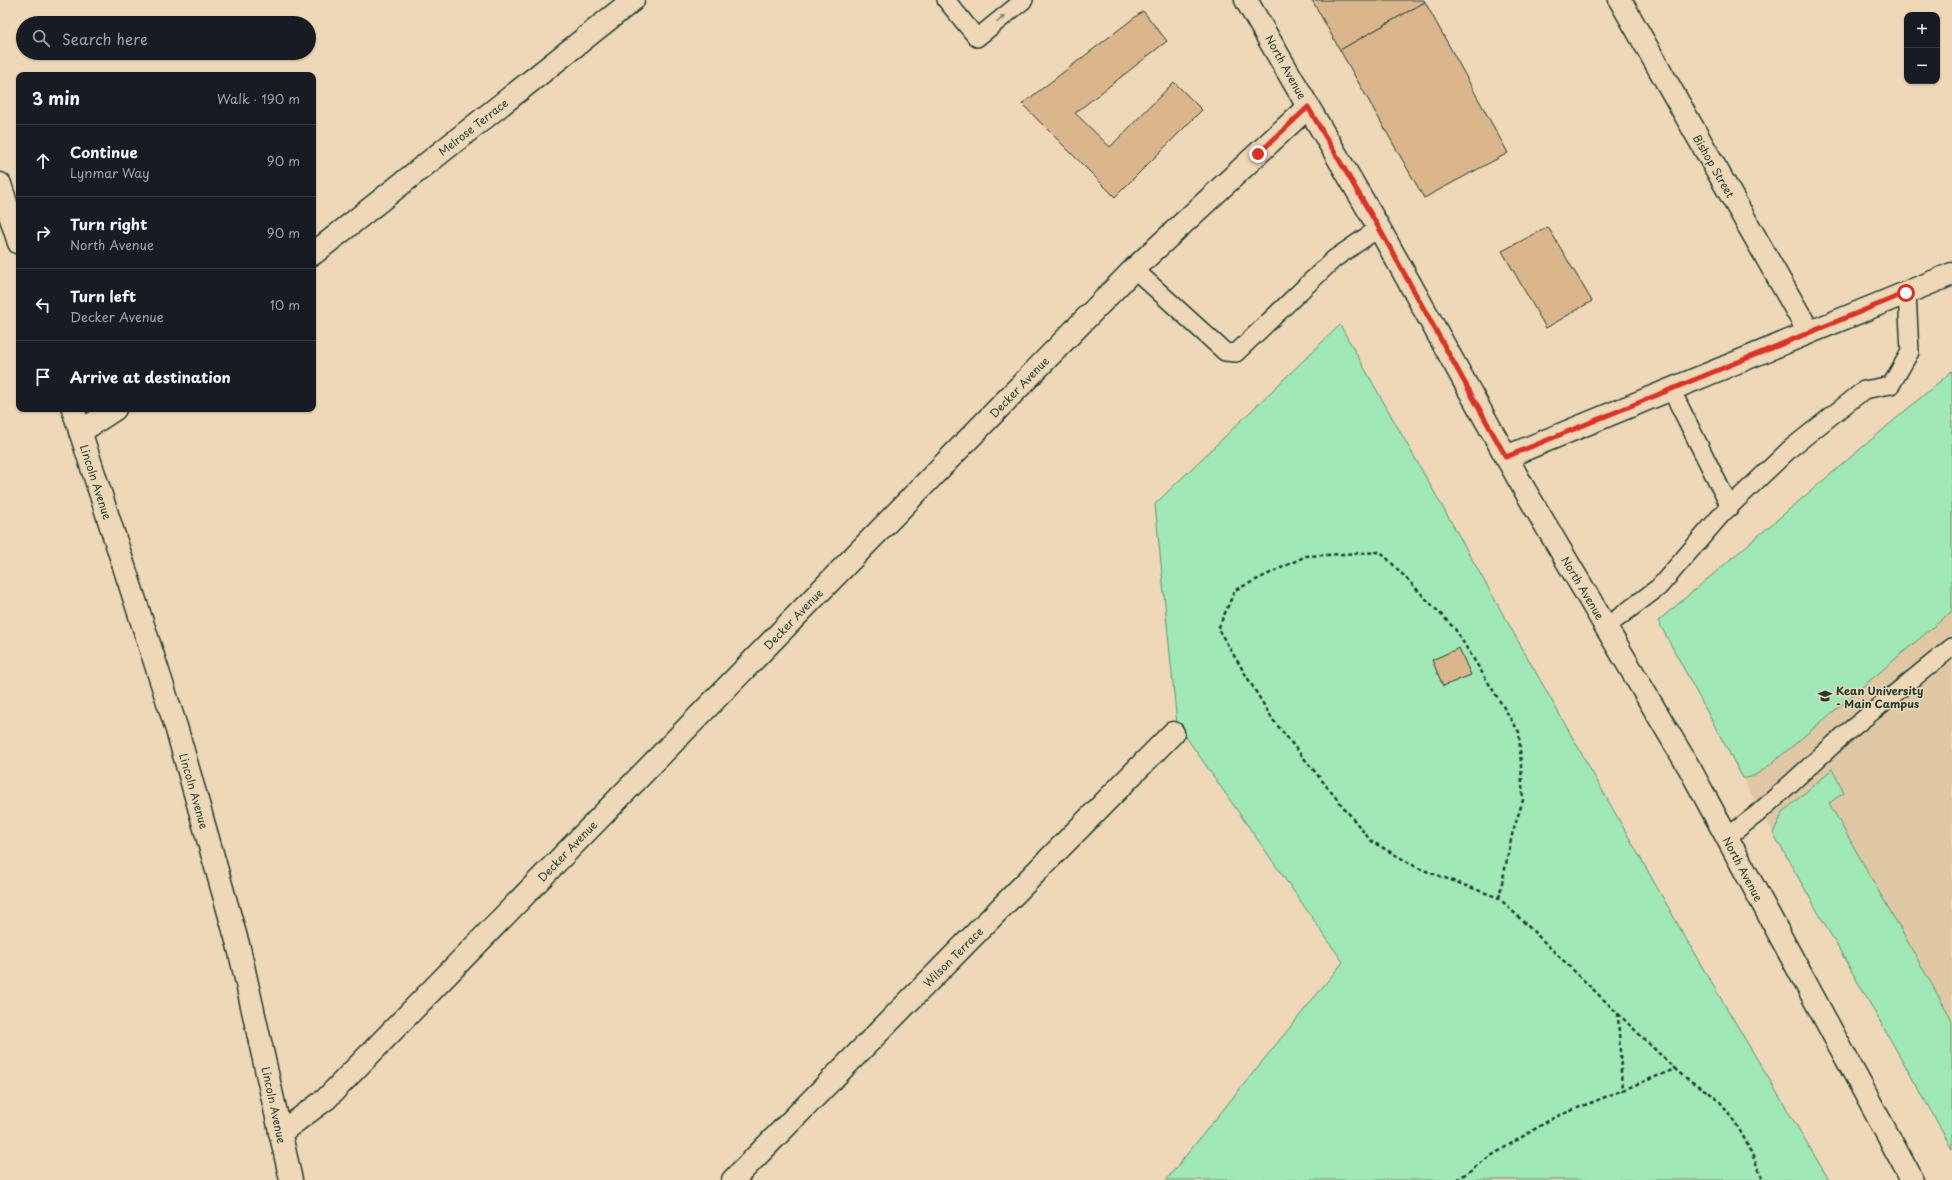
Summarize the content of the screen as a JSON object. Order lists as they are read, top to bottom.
{
  "streets": {
    "street": [
      "North Avenue",
      "Melrose Terrace",
      "Bishop Street",
      "Decker Avenue",
      "Lincoln Avenue",
      "Wilson Terrace"
    ]
  },
  "crossings": [
    ["North Avenue", "Decker Avenue"],
    ["Decker Avenue", "Lincoln Avenue"]
  ],
  "places": {
    "school or university": ["Kean University - Main Campus"]
  },
  "page": {
    "map_buttons": ["+", "−"],
    "search": "Search here",
    "heading": ["3 min", "Walk · 190 m"],
    "list": [
      ["Continue", "Lynmar Way", "90 m"],
      ["Turn right", "North Avenue", "90 m"],
      ["Turn left", "Decker Avenue", "10 m"],
      "Arrive at destination"
    ]
  }
}
